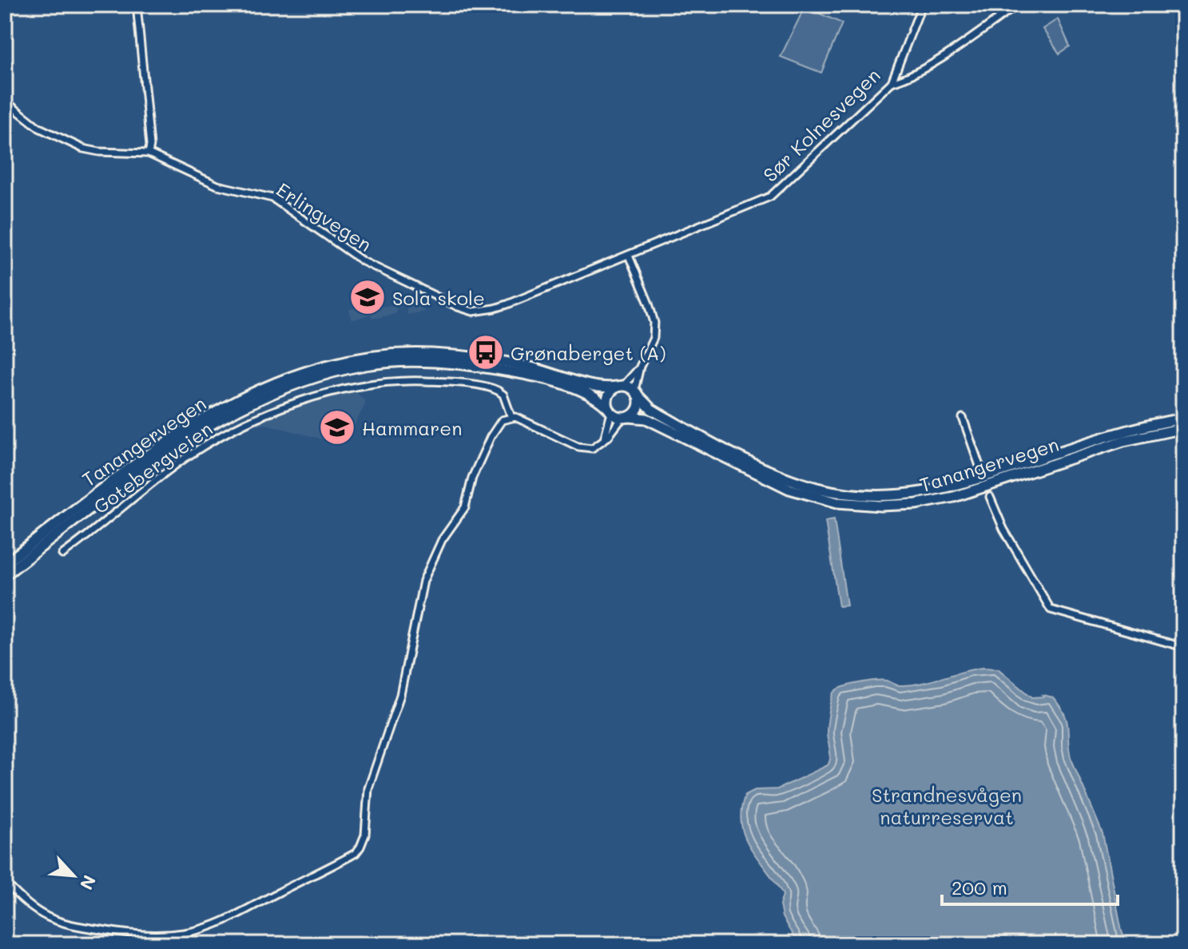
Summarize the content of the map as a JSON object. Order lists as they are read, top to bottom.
{
  "streets": {
    "highway": ["Tanangervegen"],
    "street": ["Sør Kolnesvegen", "Erlingvegen", "Gotebergveien"]
  },
  "crossings": [
    ["Sør Kolnesvegen", "Erlingvegen"]
  ],
  "parks": ["Strandnesvågen naturreservat"],
  "places": {
    "school or university": ["Sola skole", "Hammaren"],
    "bus stop": ["Grønaberget (A)"]
  },
  "scale_bar": "200 m",
  "north": "bottom right"
}
